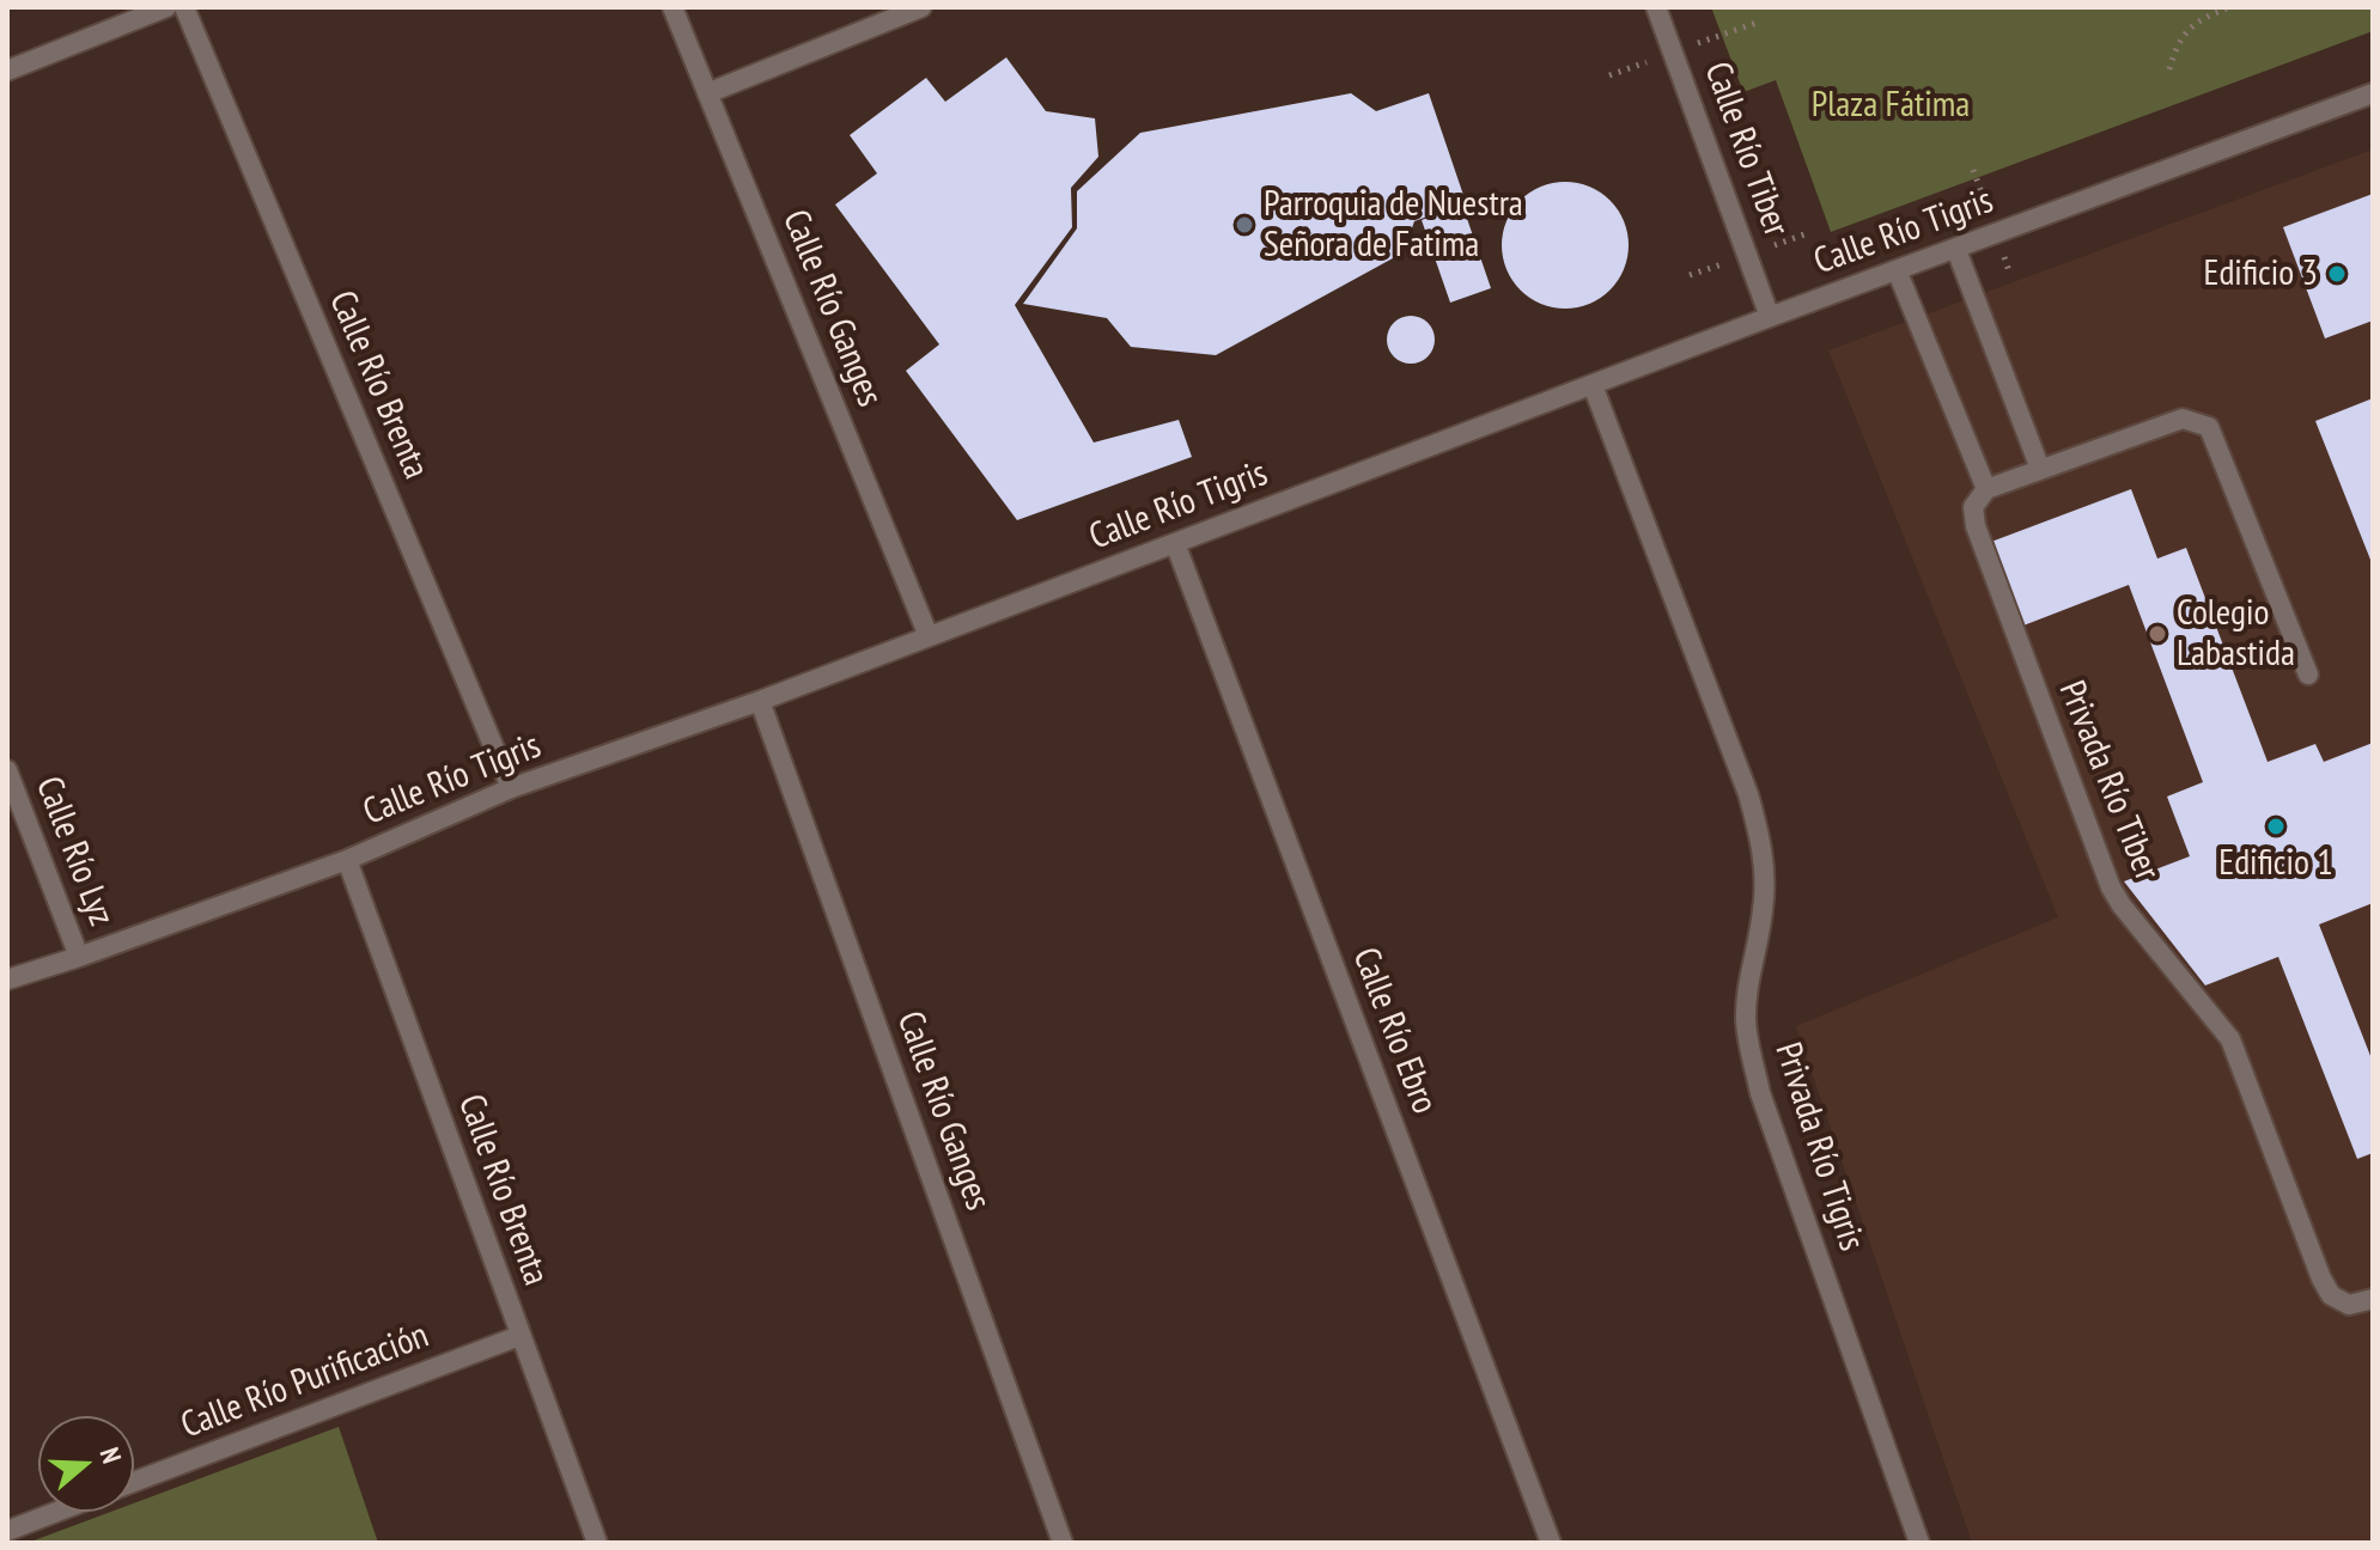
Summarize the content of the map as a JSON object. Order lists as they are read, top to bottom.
{
  "streets": {
    "street": [
      "Calle Río Tiber",
      "Calle Río Tigris",
      "Calle Río Ganges",
      "Calle Río Brenta",
      "Privada Río Tiber",
      "Calle Río Lyz",
      "Calle Río Ebro",
      "Privada Río Tigris",
      "Calle Río Purificación"
    ]
  },
  "crossings": [
    ["Calle Río Tiber", "Calle Río Tigris"],
    ["Calle Río Tigris", "Calle Río Ganges"],
    ["Calle Río Tigris", "Calle Río Brenta"],
    ["Calle Río Tigris", "Calle Río Lyz"],
    ["Calle Río Tigris", "Calle Río Ebro"],
    ["Calle Río Tigris", "Privada Río Tigris"],
    ["Calle Río Brenta", "Calle Río Purificación"]
  ],
  "parks": ["Plaza Fátima"],
  "places": [
    "Parroquia de Nuestra Señora de Fatima",
    "Edificio 3",
    "Colegio Labastida",
    "Edificio 1"
  ],
  "north": "right"
}
